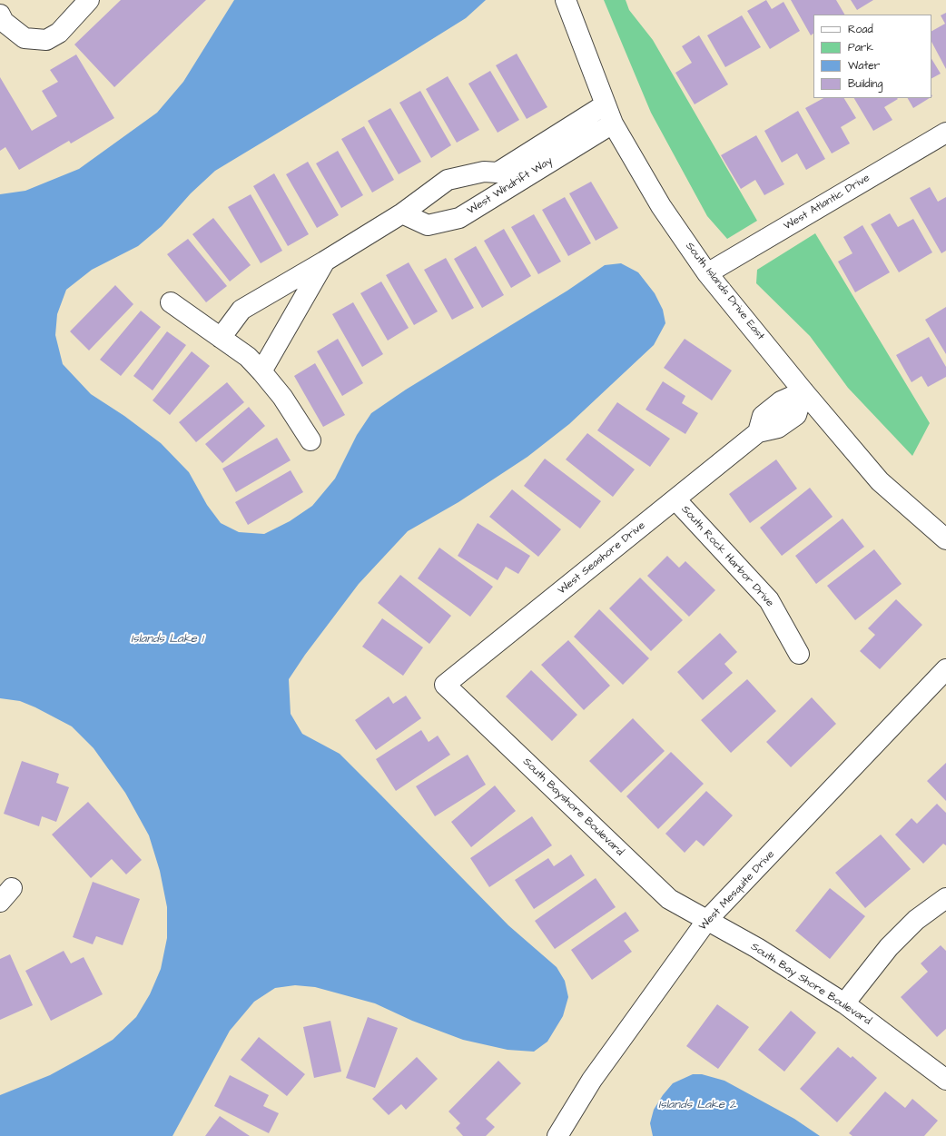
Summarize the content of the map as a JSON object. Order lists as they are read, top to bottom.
{
  "streets": {
    "street": [
      "West Windrift Way",
      "West Atlantic Drive",
      "South Islands Drive East",
      "South Rock Harbor Drive",
      "West Seashore Drive",
      "South Bayshore Boulevard",
      "West Mesquite Drive",
      "South Bay Shore Boulevard"
    ]
  },
  "crossings": [
    ["West Windrift Way", "South Islands Drive East"],
    ["West Atlantic Drive", "South Islands Drive East"],
    ["South Islands Drive East", "West Seashore Drive"],
    ["South Rock Harbor Drive", "West Seashore Drive"],
    ["West Seashore Drive", "South Bayshore Boulevard"],
    ["South Bayshore Boulevard", "West Mesquite Drive"],
    ["South Bayshore Boulevard", "South Bay Shore Boulevard"],
    ["West Mesquite Drive", "South Bay Shore Boulevard"]
  ],
  "water": ["Islands Lake 1", "Islands Lake 2"],
  "legend": [
    "Road",
    "Park",
    "Water",
    "Building"
  ]
}
